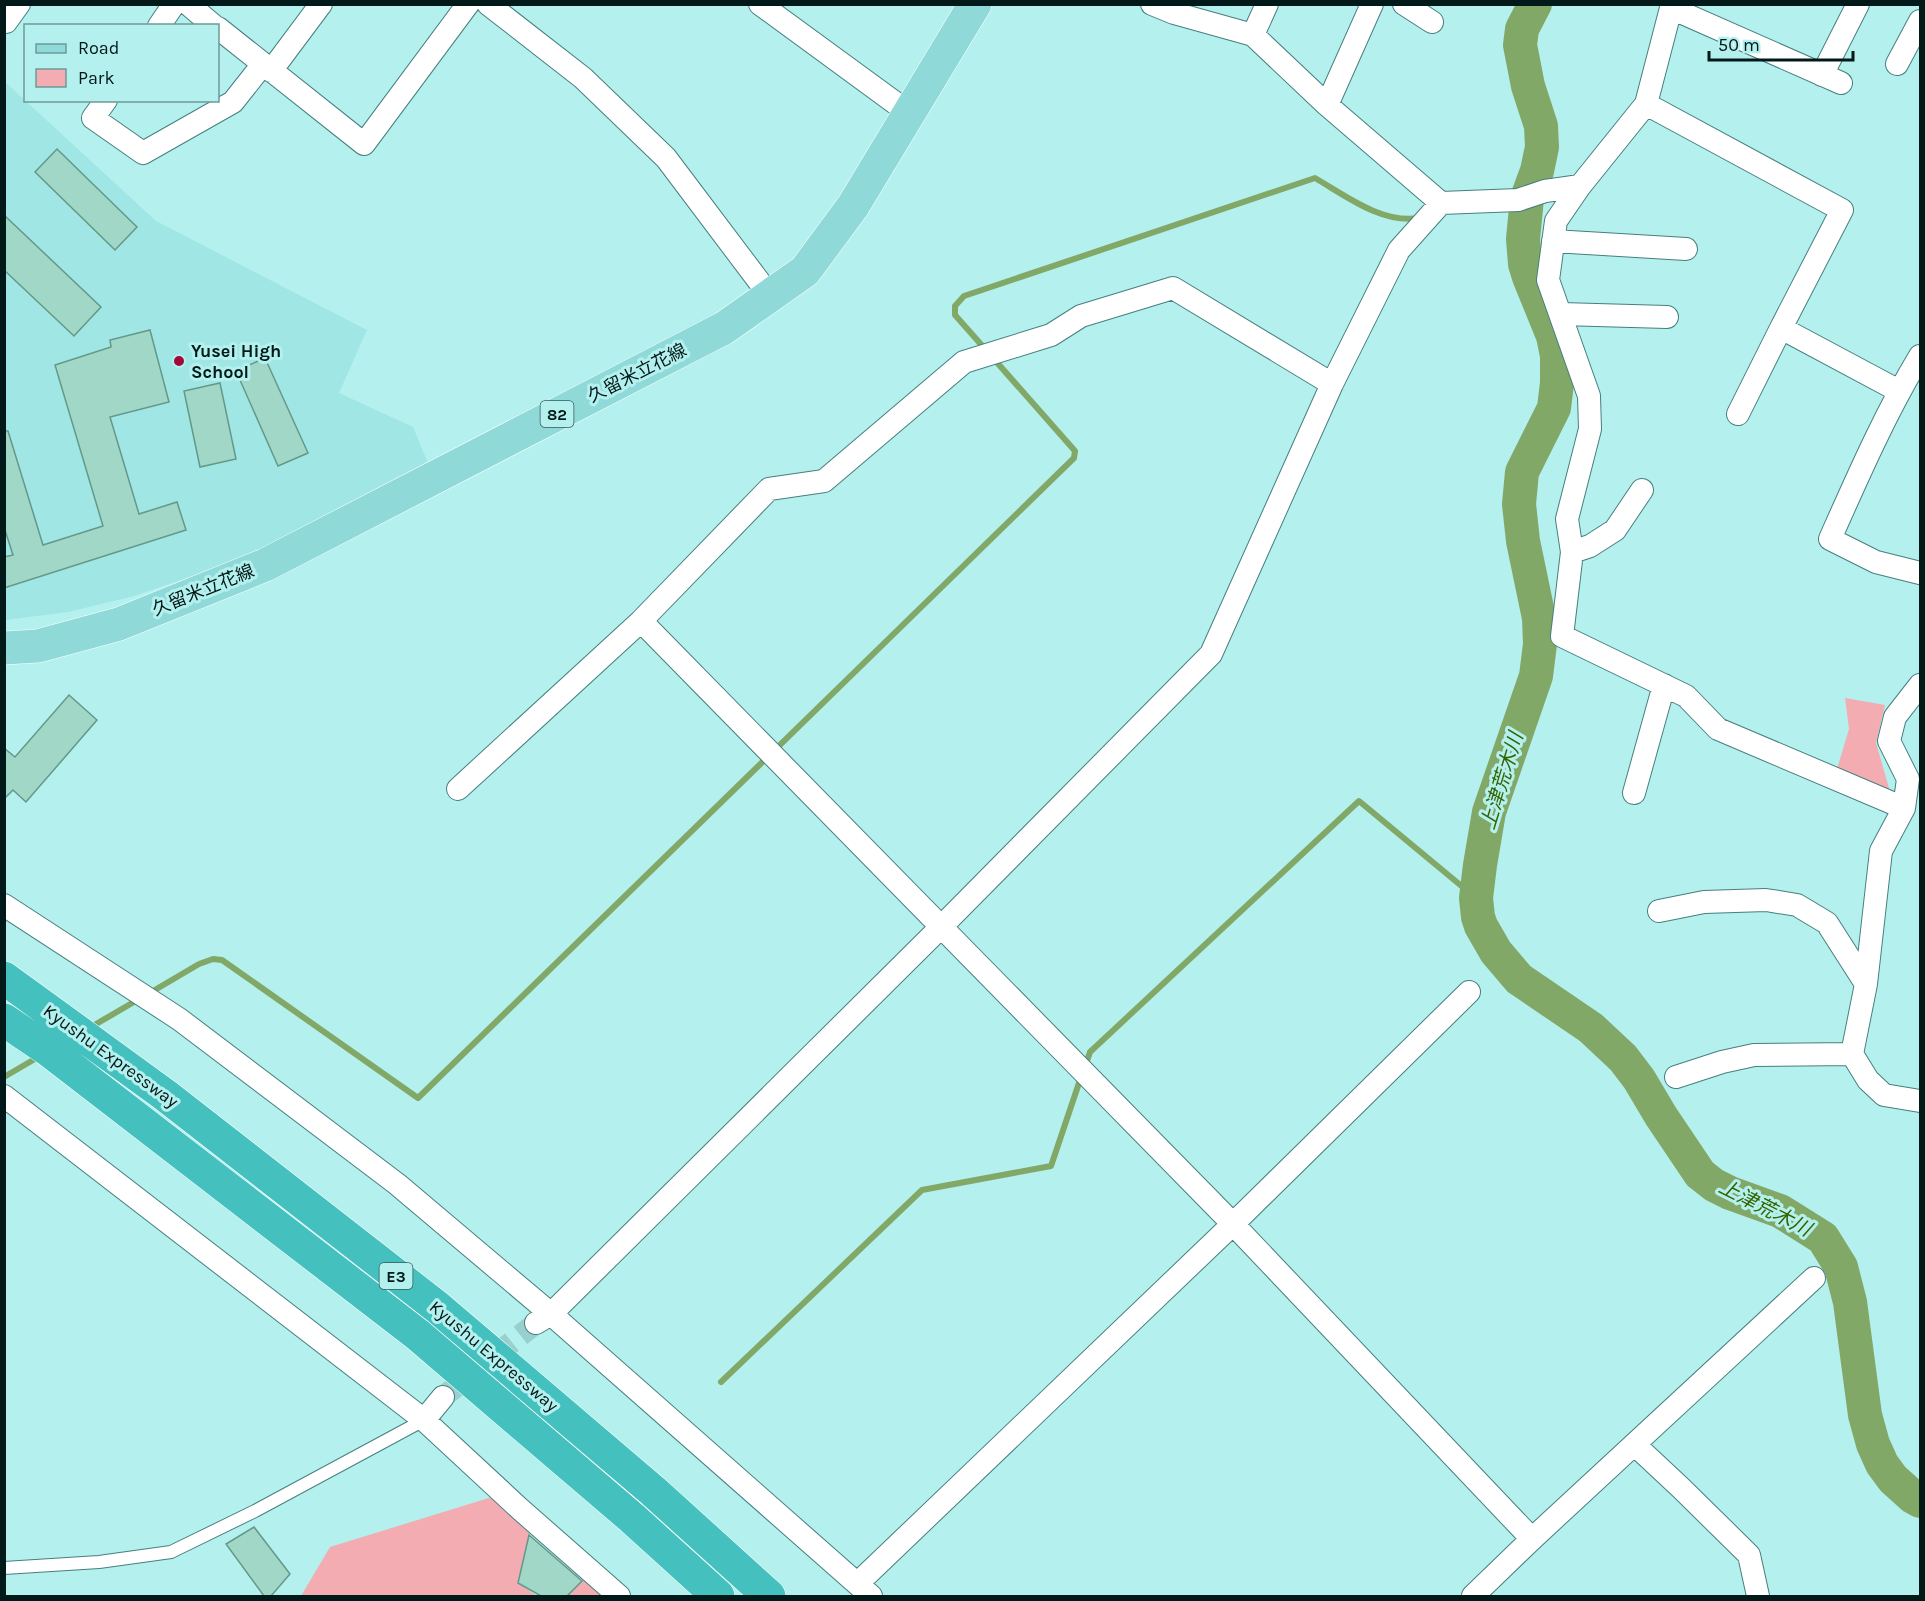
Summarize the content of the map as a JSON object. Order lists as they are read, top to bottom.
{
  "streets": {
    "highway": ["Kyushu Expressway", "E3"],
    "main road": ["久留米立花線", "82"]
  },
  "water": ["上津荒木川"],
  "places": ["Yusei High School"],
  "legend": ["Road", "Park"],
  "scale_bar": "50 m"
}
